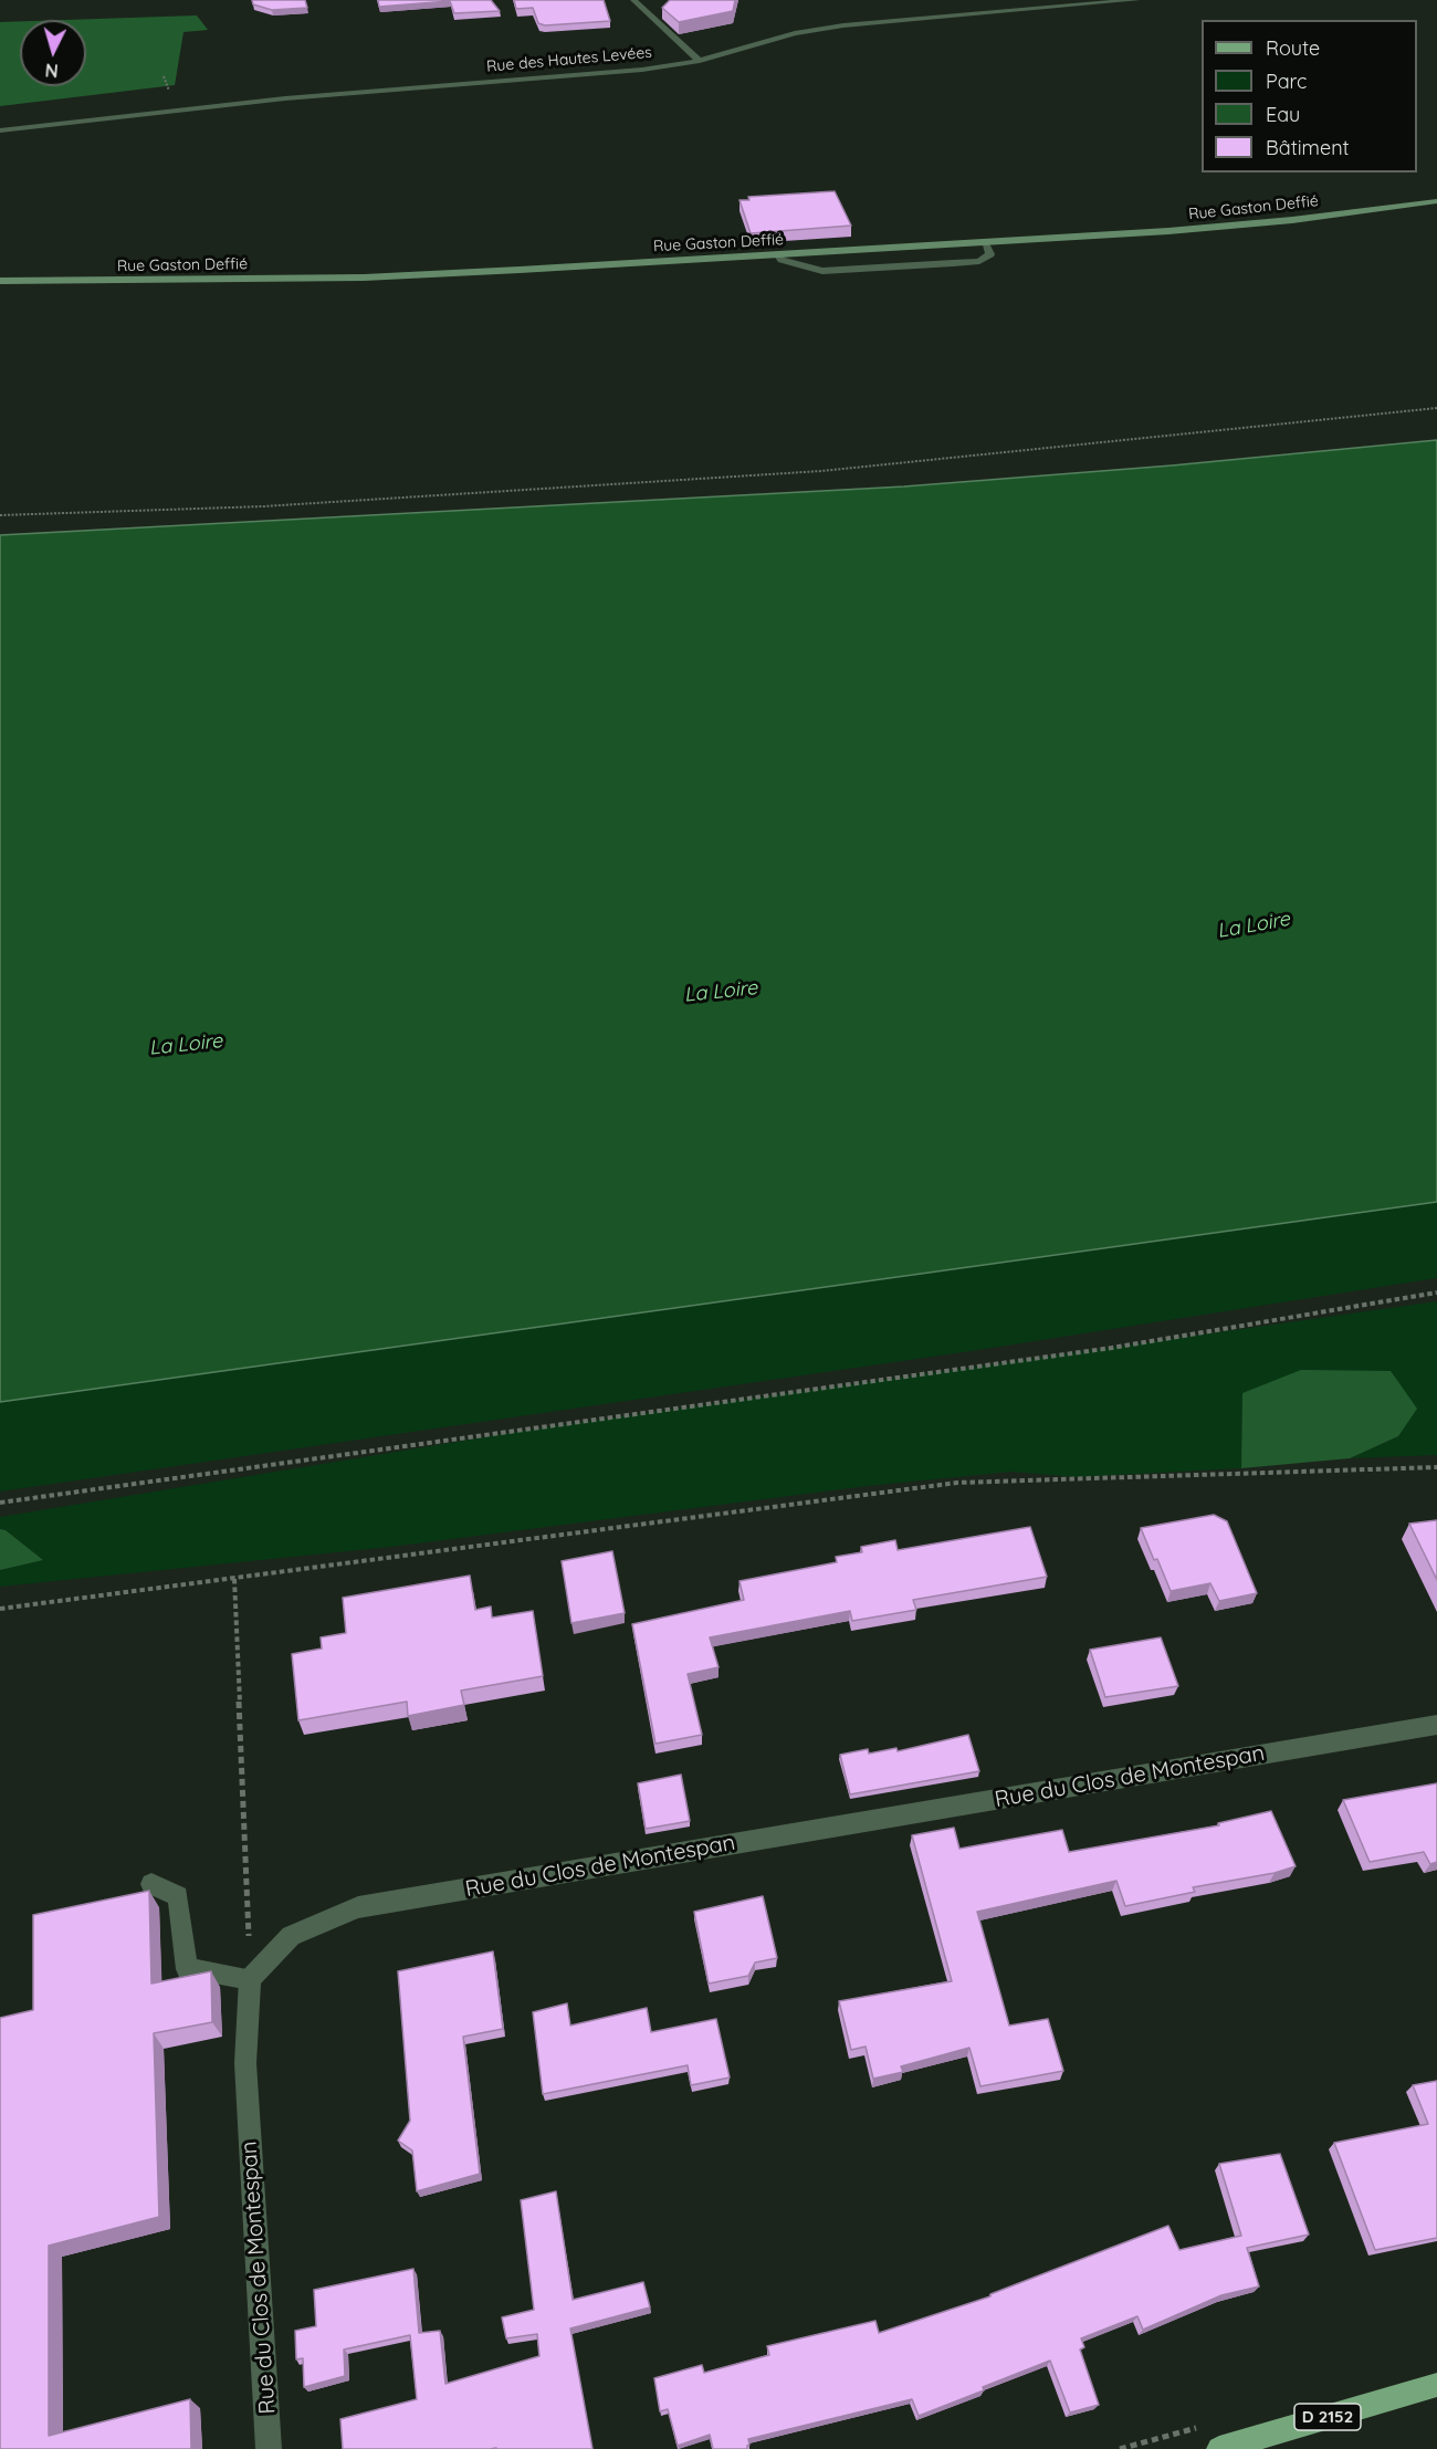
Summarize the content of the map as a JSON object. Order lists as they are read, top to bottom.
{
  "streets": {
    "main road": ["Rue Gaston Deffié", "D 2152"],
    "street": ["Rue des Hautes Levées", "Rue du Clos de Montespan"]
  },
  "water": ["La Loire"],
  "legend": [
    "Route",
    "Parc",
    "Eau",
    "Bâtiment"
  ],
  "north": "bottom"
}
